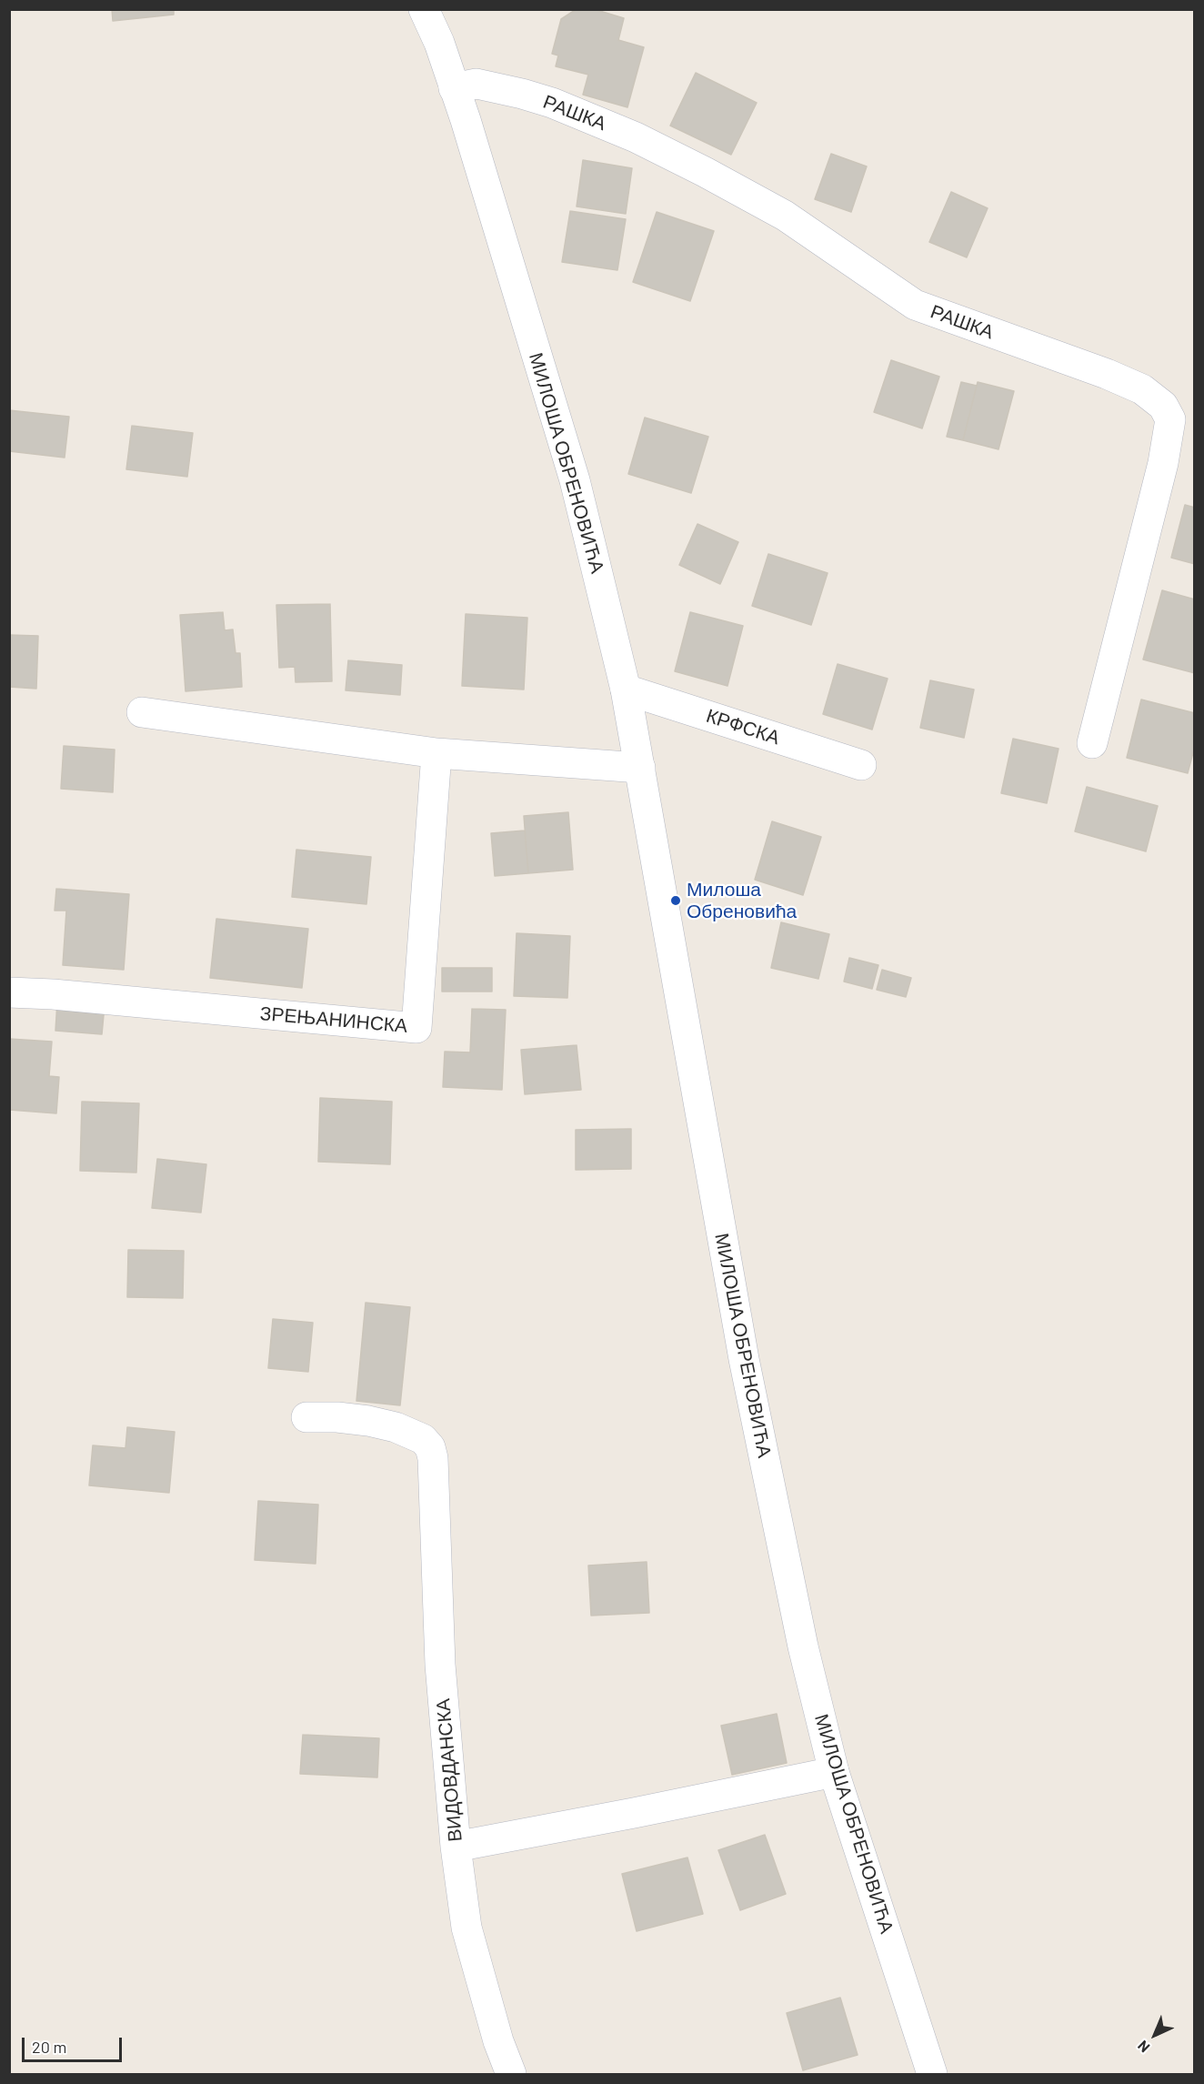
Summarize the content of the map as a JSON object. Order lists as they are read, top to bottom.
{
  "streets": {
    "street": [
      "РАШКА",
      "МИЛОША ОБРЕНОВИЋА",
      "КРФСКА",
      "ЗРЕЊАНИНСКА",
      "ВИДОВДАНСКА"
    ]
  },
  "crossings": [
    ["РАШКА", "МИЛОША ОБРЕНОВИЋА"],
    ["МИЛОША ОБРЕНОВИЋА", "КРФСКА"]
  ],
  "places": ["Милоша Обреновића"],
  "scale_bar": "20 m",
  "north": "bottom left"
}
